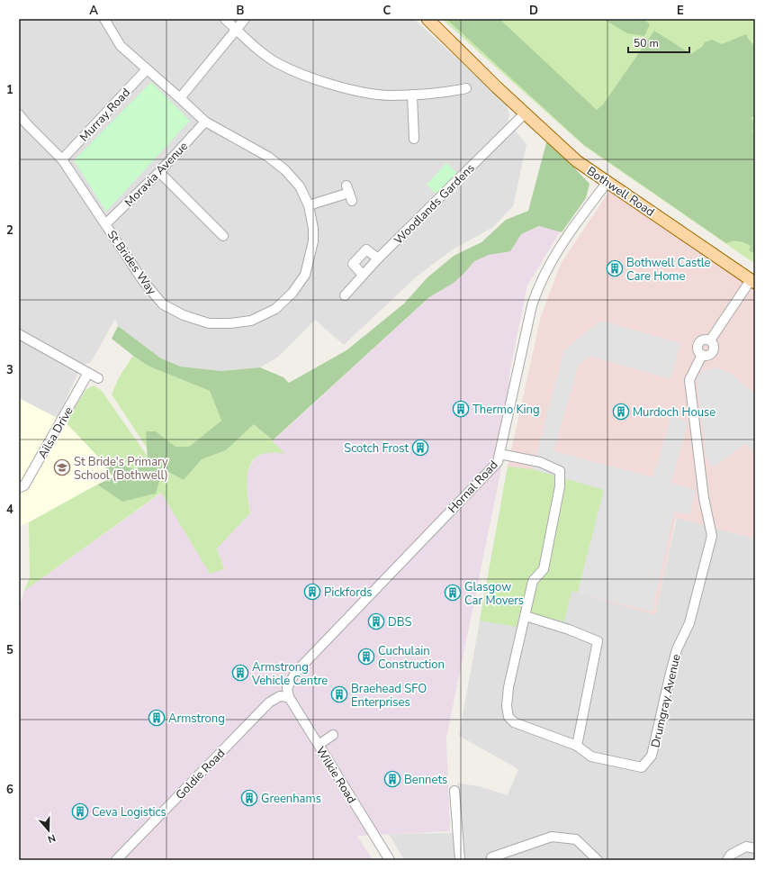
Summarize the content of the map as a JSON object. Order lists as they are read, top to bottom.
{
  "streets": {
    "main road": ["Bothwell Road"],
    "street": [
      "Murray Road",
      "Moravia Avenue",
      "Woodlands Gardens",
      "St Brides Way",
      "Ailsa Drive",
      "Hornal Road",
      "Drumgray Avenue",
      "Goldie Road",
      "Wilkie Road"
    ]
  },
  "crossings": [
    ["Murray Road", "St Brides Way"],
    ["Moravia Avenue", "St Brides Way"],
    ["Bothwell Road", "Woodlands Gardens"],
    ["Bothwell Road", "Hornal Road"],
    ["Bothwell Road", "Drumgray Avenue"],
    ["Hornal Road", "Drumgray Avenue"],
    ["Hornal Road", "Goldie Road"],
    ["Hornal Road", "Wilkie Road"],
    ["Goldie Road", "Wilkie Road"]
  ],
  "places": {
    "building": [
      "Bothwell Castle Care Home",
      "Thermo King",
      "Murdoch House",
      "Scotch Frost",
      "Pickfords",
      "Glasgow Car Movers",
      "DBS",
      "Cuchulain Construction",
      "Armstrong Vehicle Centre",
      "Braehead SFO Enterprises",
      "Armstrong",
      "Bennets",
      "Greenhams",
      "Ceva Logistics"
    ],
    "school or university": ["St Bride's Primary School (Bothwell)"]
  },
  "scale_bar": "50 m",
  "north": "bottom",
  "grid": {
    "columns": [
      "A",
      "B",
      "C",
      "D",
      "E"
    ],
    "rows": [
      "1",
      "2",
      "3",
      "4",
      "5",
      "6"
    ]
  }
}
